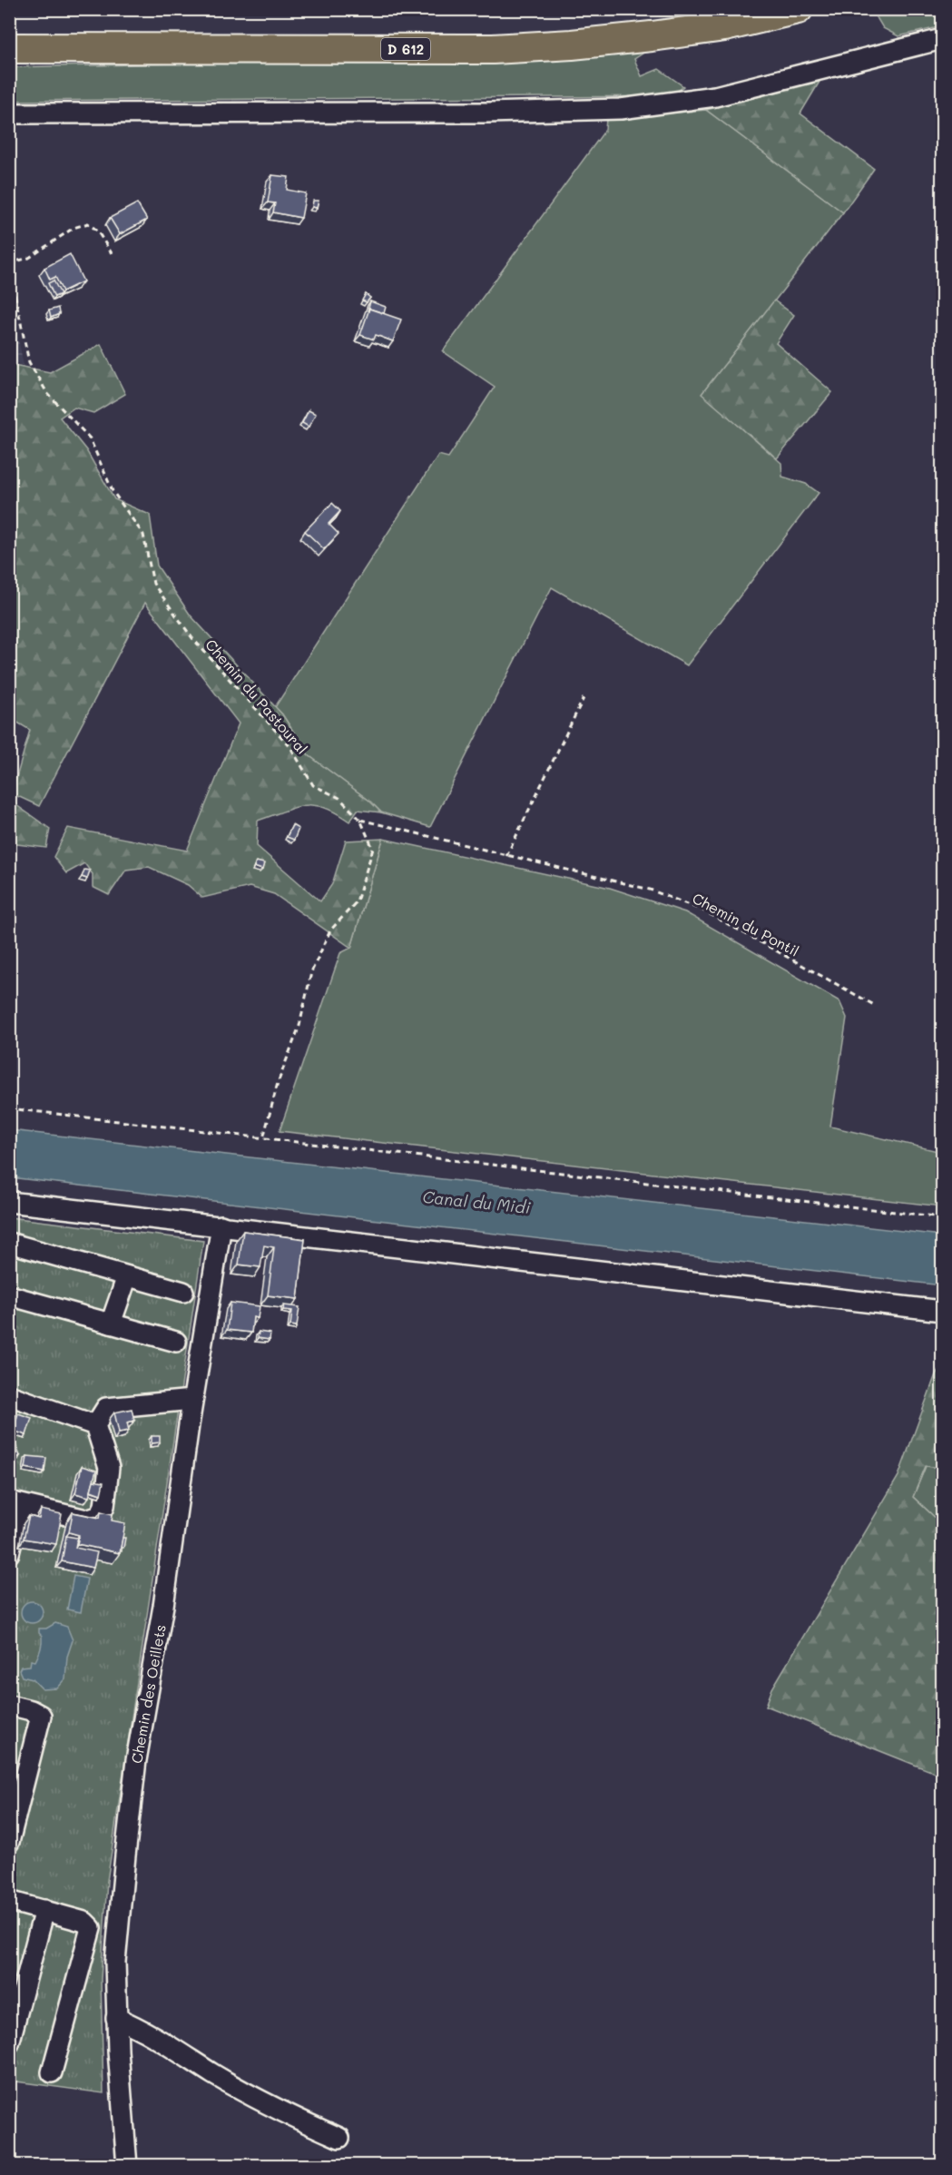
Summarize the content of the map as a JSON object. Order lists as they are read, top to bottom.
{
  "streets": {
    "highway": ["D 612"],
    "street": ["Chemin des Oeillets"],
    "path": ["Chemin du Pastoural", "Chemin du Pontil"]
  },
  "crossings": [
    ["Chemin du Pastoural", "Chemin du Pontil"]
  ],
  "water": ["Canal du Midi"]
}
